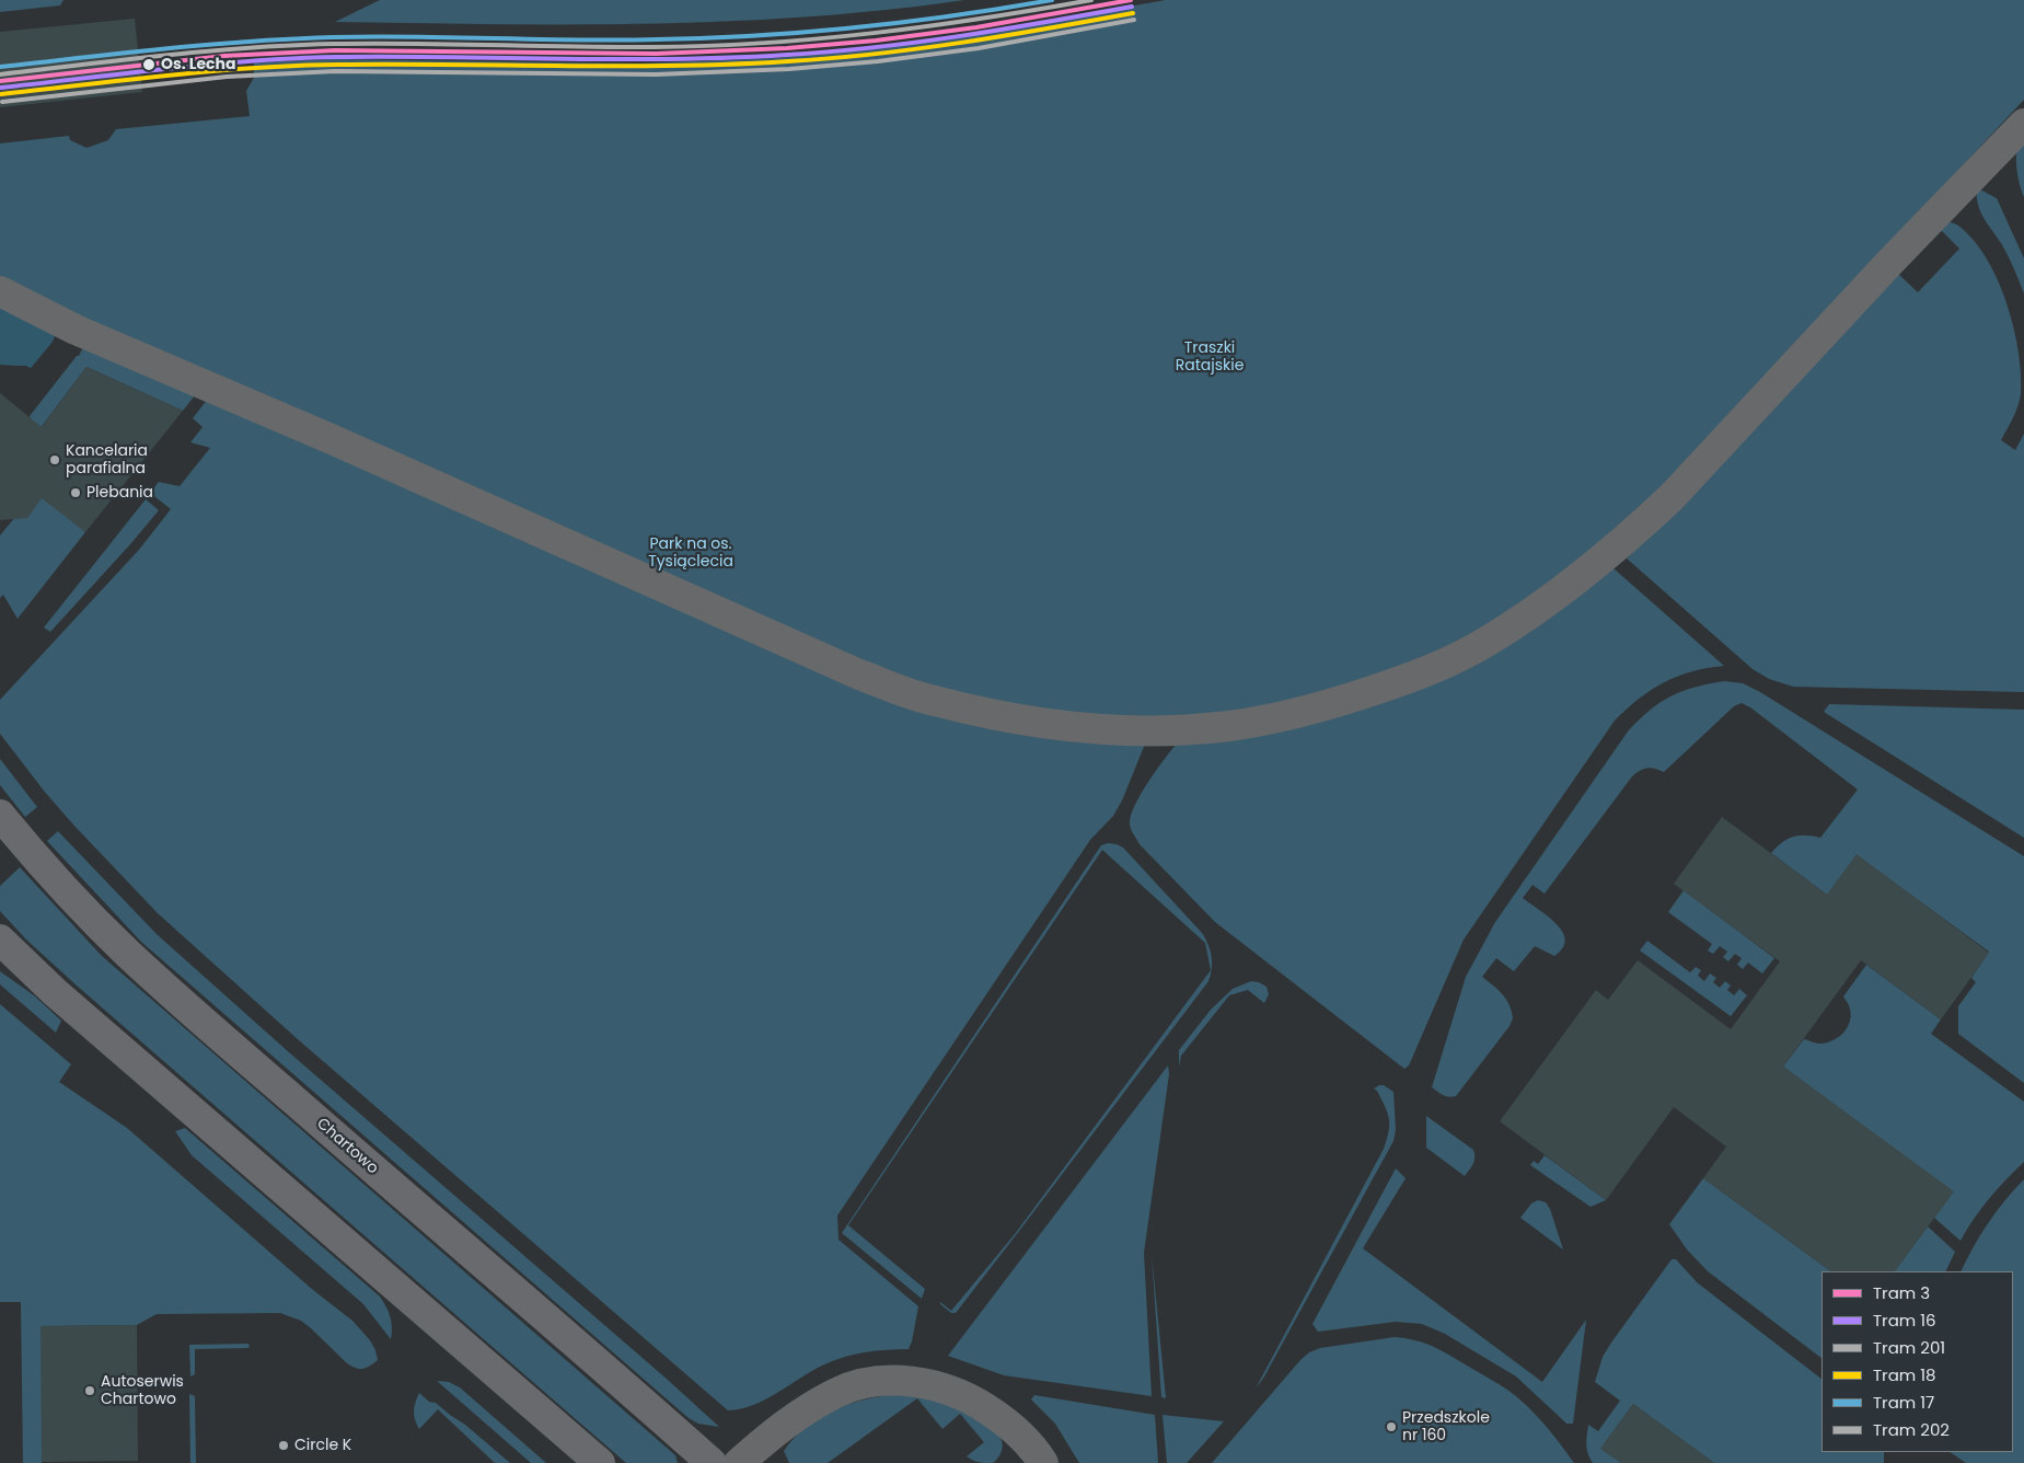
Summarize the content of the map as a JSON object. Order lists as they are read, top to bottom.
{
  "streets": {
    "street": ["Chartowo"]
  },
  "parks": ["Traszki Ratajskie", "Park na os. Tysiąclecia"],
  "places": [
    "Os. Lecha",
    "Kancelaria parafialna",
    "Plebania",
    "Autoserwis Chartowo",
    "Przedszkole nr 160",
    "Circle K"
  ],
  "lines": [
    "tram line 3",
    "tram line 201",
    "tram line 17",
    "tram line 16",
    "tram line 18",
    "tram line 202"
  ],
  "legend": [
    "Tram 3",
    "Tram 16",
    "Tram 201",
    "Tram 18",
    "Tram 17",
    "Tram 202"
  ]
}
